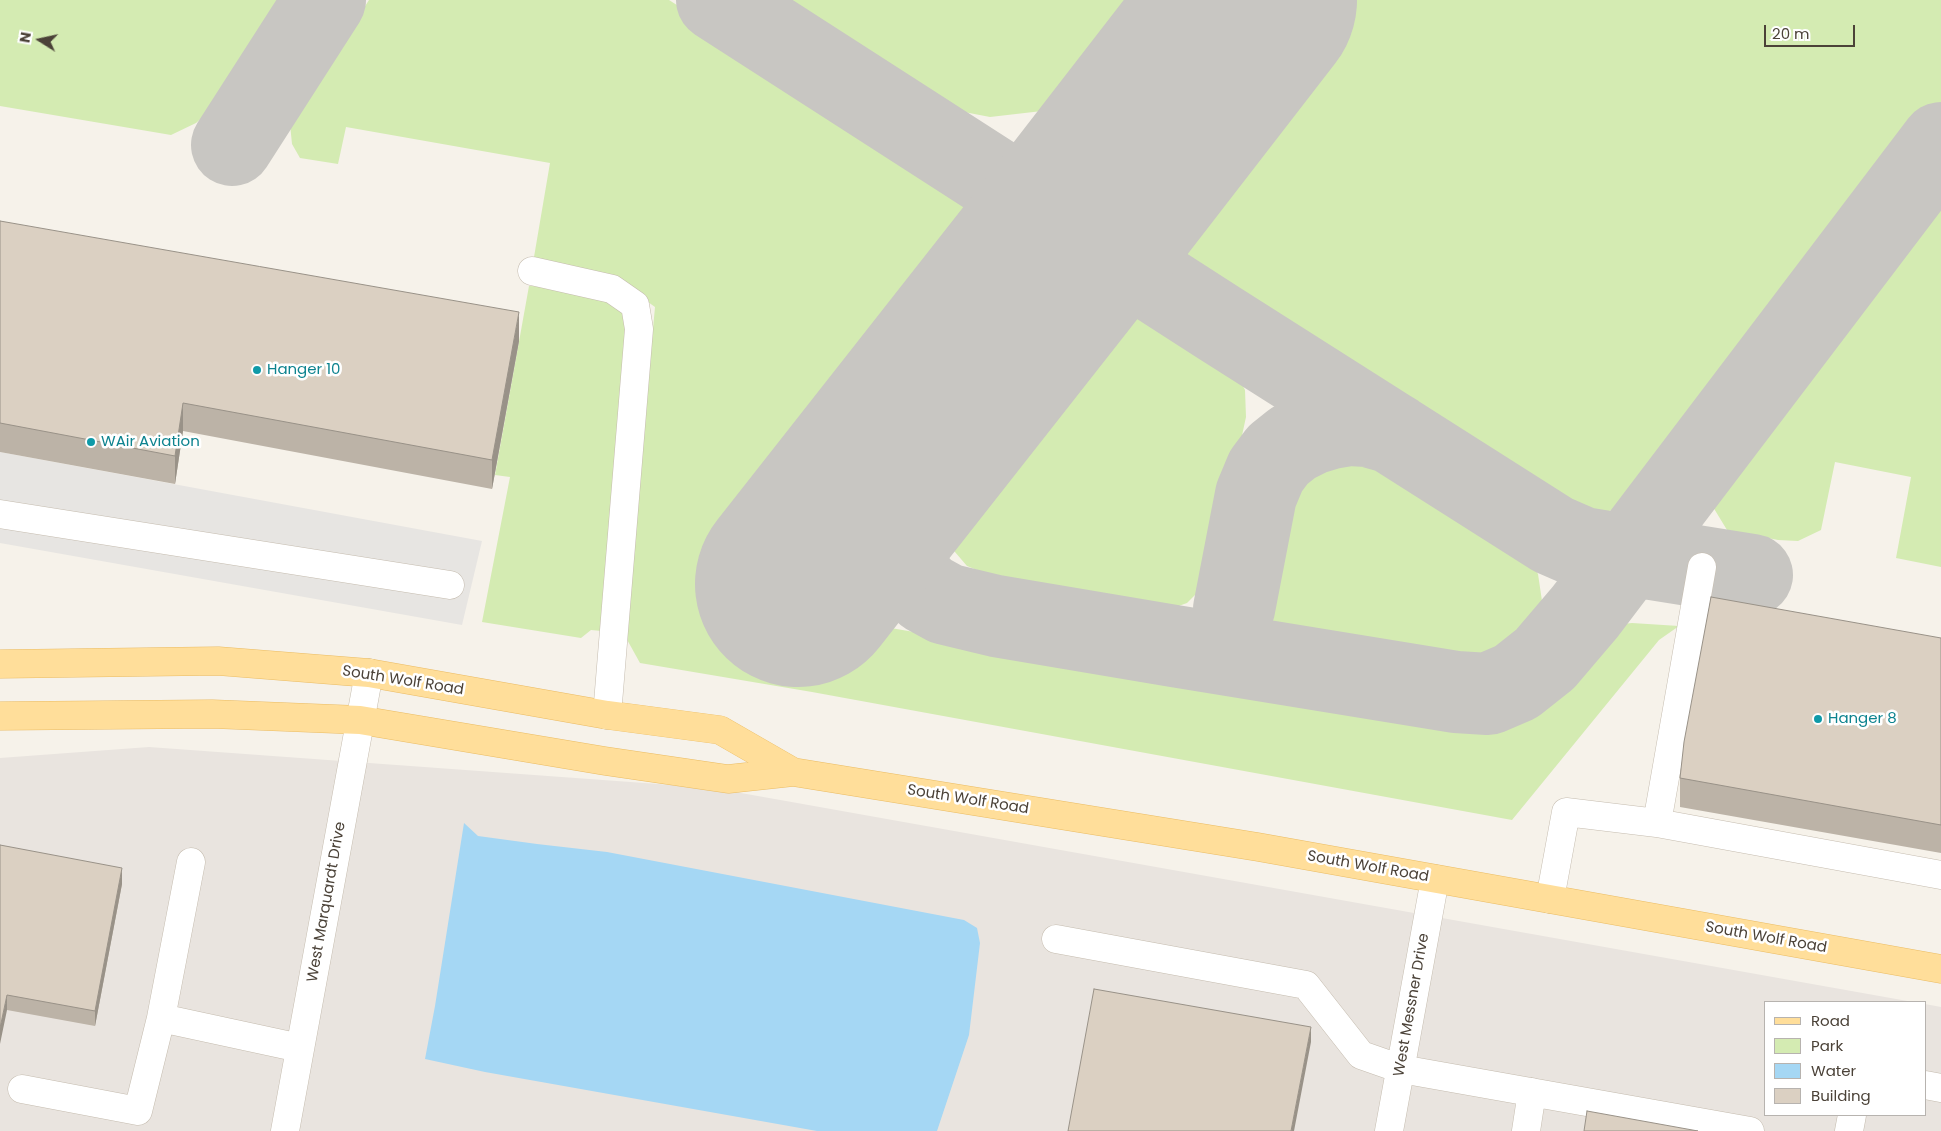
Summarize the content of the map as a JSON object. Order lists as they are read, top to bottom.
{
  "streets": {
    "main road": ["South Wolf Road"],
    "street": ["West Marquardt Drive", "West Messner Drive"]
  },
  "crossings": [
    ["South Wolf Road", "West Marquardt Drive"],
    ["South Wolf Road", "West Messner Drive"]
  ],
  "places": ["Hanger 10", "WAir Aviation", "Hanger 8"],
  "legend": [
    "Road",
    "Park",
    "Water",
    "Building"
  ],
  "scale_bar": "20 m",
  "north": "left"
}
